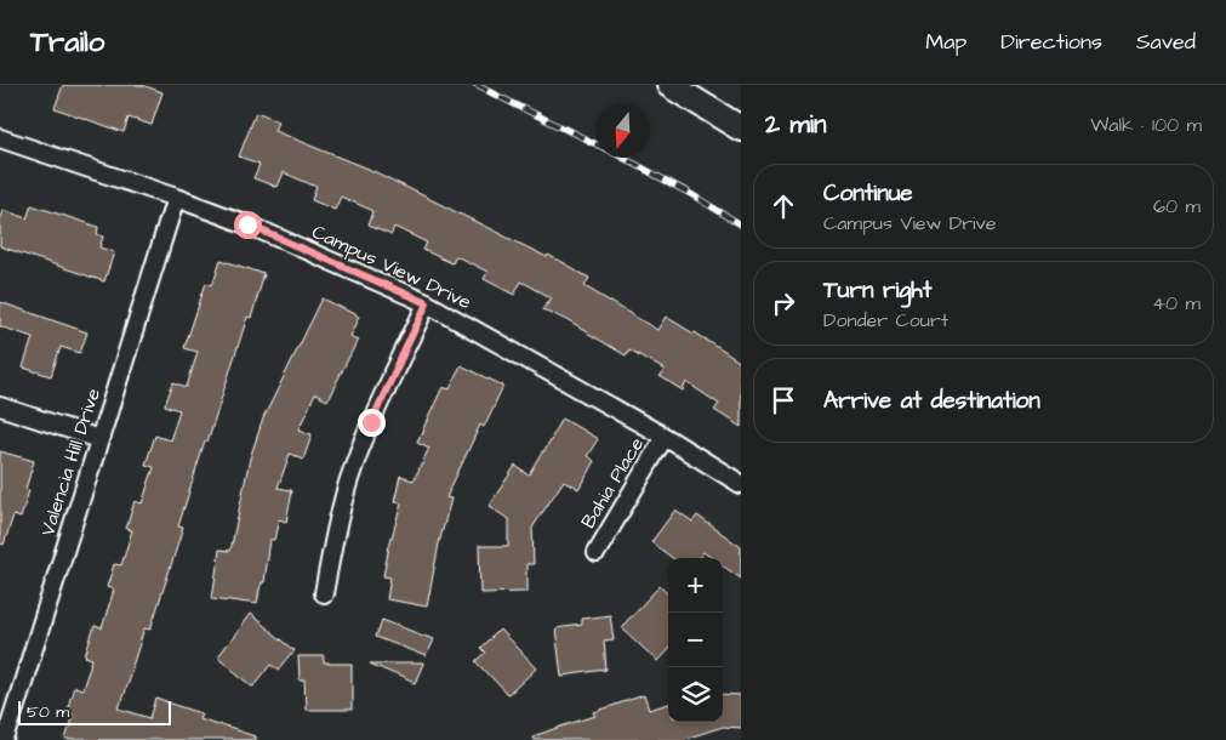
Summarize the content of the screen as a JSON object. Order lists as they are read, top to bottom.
{
  "streets": {
    "street": ["Campus View Drive", "Valencia Hill Drive", "Bahia Place"]
  },
  "crossings": [
    ["Campus View Drive", "Valencia Hill Drive"],
    ["Campus View Drive", "Bahia Place"]
  ],
  "scale_bar": "50 m",
  "north": "bottom",
  "page": {
    "header": "Trailo",
    "nav": ["Map", "Directions", "Saved"],
    "heading": ["2 min", "Walk · 100 m"],
    "list": [
      ["Continue", "Campus View Drive", "60 m"],
      ["Turn right", "Donder Court", "40 m"],
      "Arrive at destination"
    ],
    "map_buttons": ["+", "−"],
    "scale": "50 m"
  }
}
